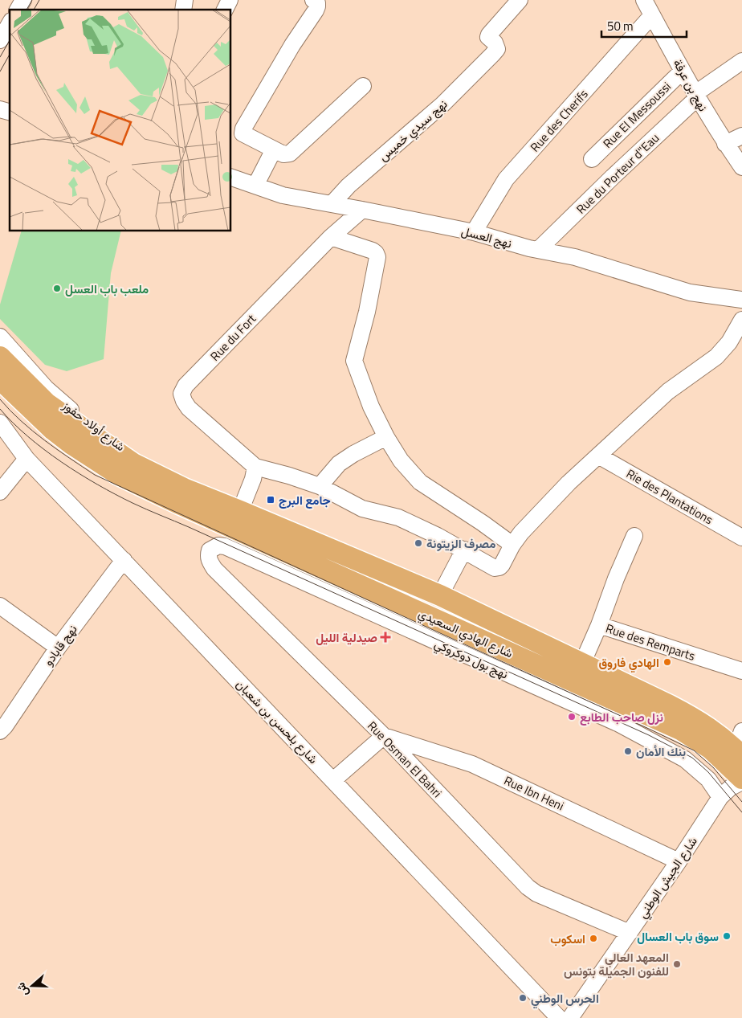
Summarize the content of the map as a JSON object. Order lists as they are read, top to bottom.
{
  "streets": {
    "main road": ["شارع أولاد حفوز", "شارع الهادي السعيدي"],
    "street": [
      "نهج بن عرفة",
      "Rue El Messoussi",
      "Rue des Cherifs",
      "نهج سيدي خميس",
      "Rue du Porteur d\"Eau",
      "نهج العسل",
      "Rue du Fort",
      "Rie des Plantations",
      "Rue des Remparts",
      "نهج قابادو",
      "نهج بول دوكروكي",
      "شارع بلحسن بن شعبان",
      "Rue Osman El Bahri",
      "Rue Ibn Heni",
      "شارع الجيش الوطني"
    ]
  },
  "crossings": [
    ["نهج بن عرفة", "Rue El Messoussi"],
    ["نهج بن عرفة", "Rue des Cherifs"],
    ["نهج بن عرفة", "Rue du Porteur d\"Eau"],
    ["Rue des Cherifs", "نهج العسل"],
    ["نهج سيدي خميس", "نهج العسل"],
    ["Rue du Porteur d\"Eau", "نهج العسل"],
    ["نهج العسل", "Rue du Fort"],
    ["شارع أولاد حفوز", "شارع الهادي السعيدي"],
    ["شارع الهادي السعيدي", "Rue des Remparts"],
    ["نهج قابادو", "شارع بلحسن بن شعبان"],
    ["نهج بول دوكروكي", "Rue Osman El Bahri"],
    ["نهج بول دوكروكي", "شارع الجيش الوطني"],
    ["Rue Osman El Bahri", "Rue Ibn Heni"],
    ["Rue Osman El Bahri", "شارع الجيش الوطني"],
    ["Rue Ibn Heni", "شارع الجيش الوطني"]
  ],
  "places": {
    "other": [
      "ملعب باب العسل",
      "مصرف الزيتونة",
      "الهادي فاروق",
      "نزل صاحب الطابع",
      "بنك الأمان",
      "سوق باب العسال",
      "اسكوب",
      "المعهد العالي للفنون الجميلة بتونس",
      "الحرس الوطني"
    ],
    "transit": ["جامع البرج"],
    "health": ["صيدلية الليل"]
  },
  "scale_bar": "50 m",
  "north": "left"
}
